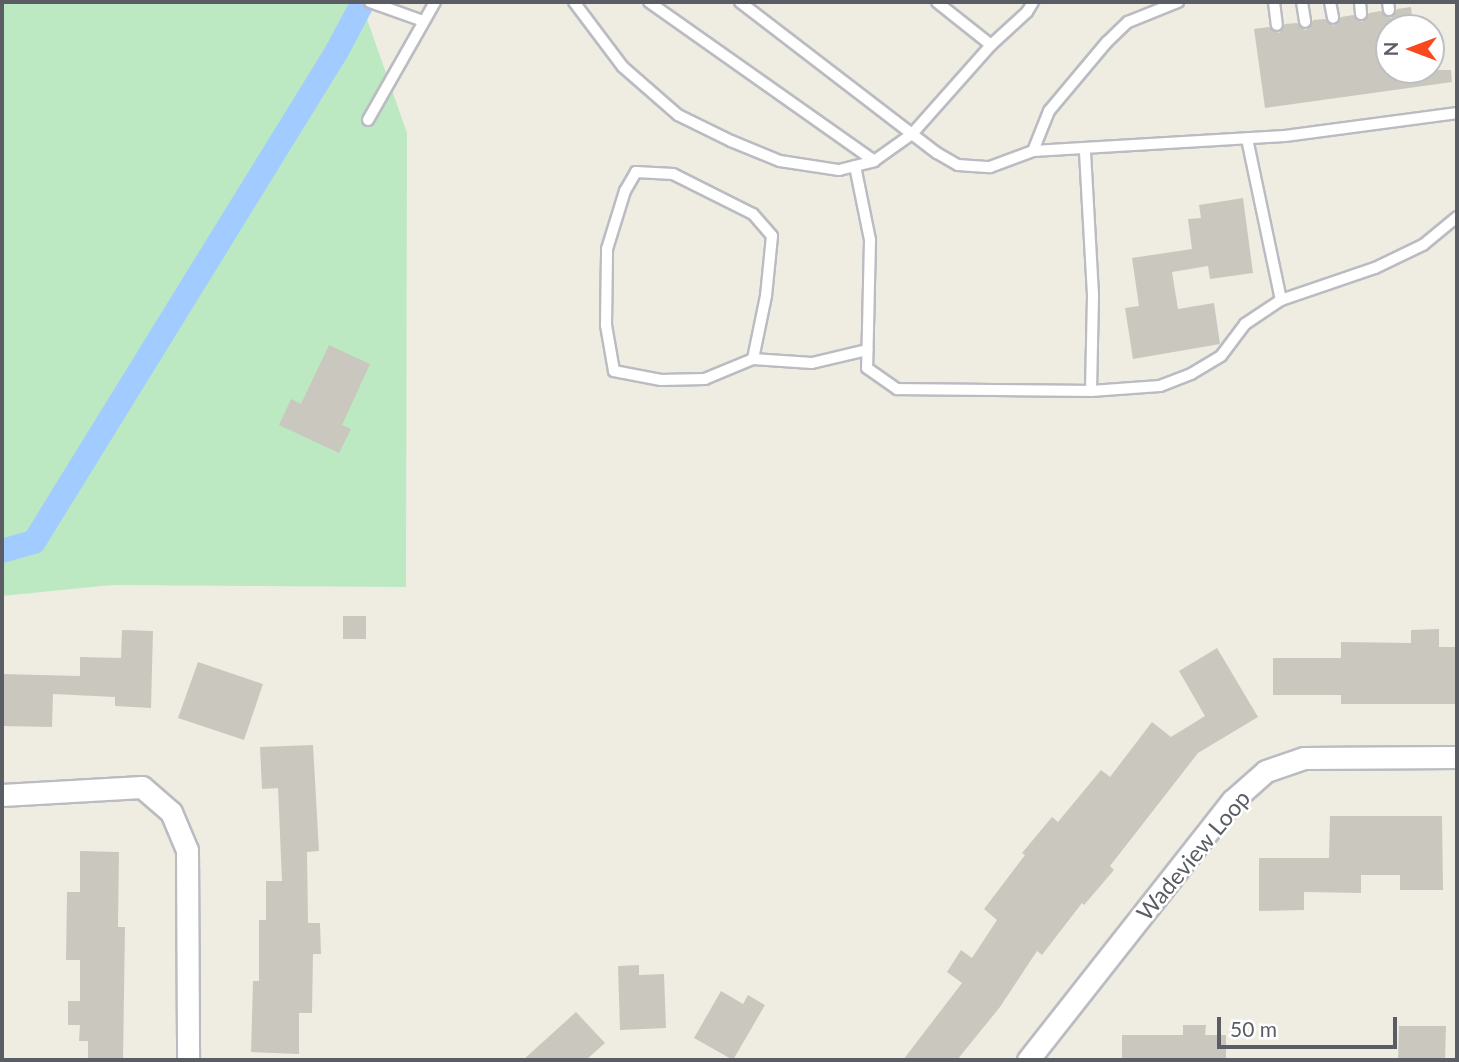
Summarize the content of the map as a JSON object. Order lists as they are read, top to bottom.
{
  "streets": {
    "street": ["Wadeview Loop"]
  },
  "scale_bar": "50 m",
  "north": "left"
}
